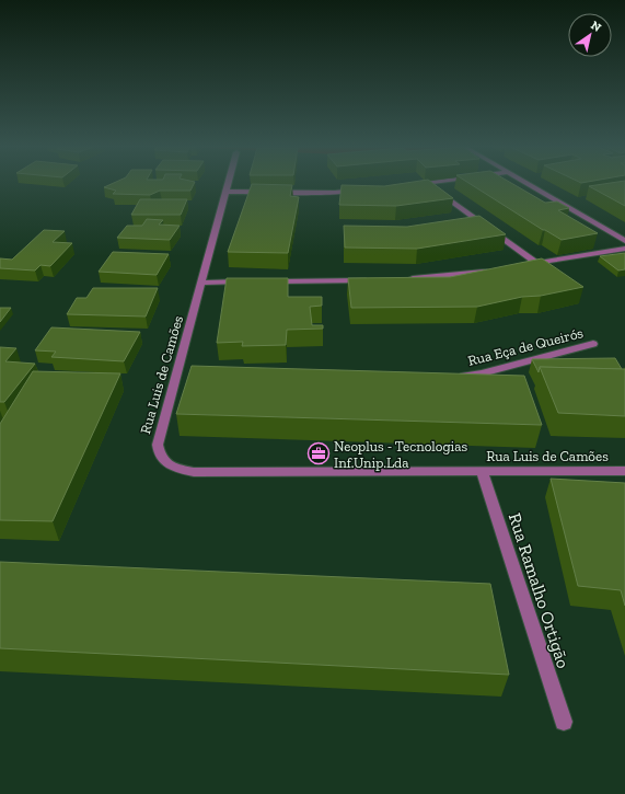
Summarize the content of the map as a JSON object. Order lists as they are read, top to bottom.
{
  "streets": {
    "street": ["Rua Eça de Queirós", "Rua Luis de Camões", "Rua Ramalho Ortigão"]
  },
  "crossings": [
    ["Rua Luis de Camões", "Rua Ramalho Ortigão"]
  ],
  "places": {
    "office": ["Neoplus - Tecnologias Inf.Unip.Lda"]
  },
  "north": "top right"
}
